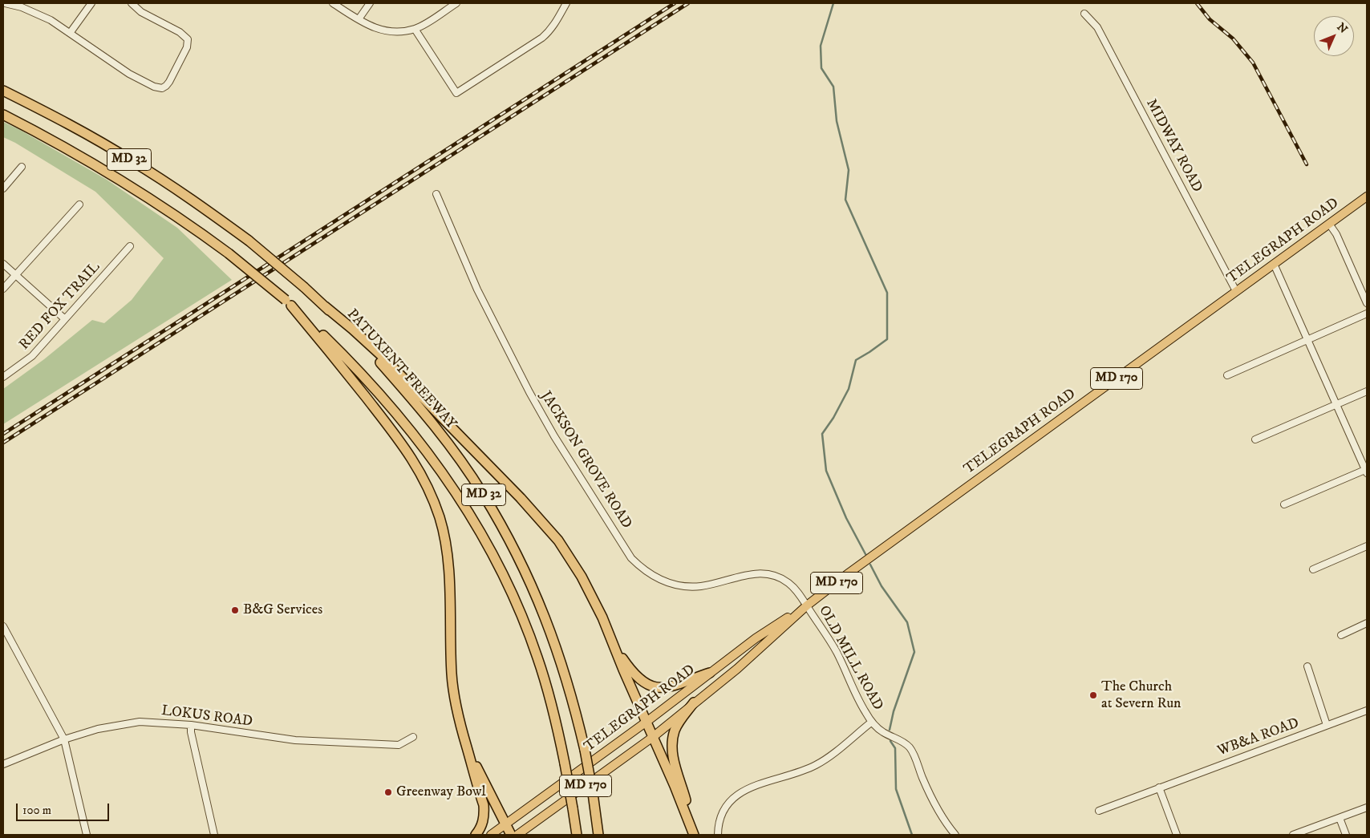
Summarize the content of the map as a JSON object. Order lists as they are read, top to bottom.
{
  "streets": {
    "highway": ["MD 32", "PATUXENT FREEWAY"],
    "main road": ["TELEGRAPH ROAD", "MD 170"],
    "street": [
      "MIDWAY ROAD",
      "RED FOX TRAIL",
      "JACKSON GROVE ROAD",
      "OLD MILL ROAD",
      "LOKUS ROAD",
      "WB&A ROAD"
    ]
  },
  "crossings": [
    ["MIDWAY ROAD", "TELEGRAPH ROAD"],
    ["TELEGRAPH ROAD", "JACKSON GROVE ROAD"],
    ["TELEGRAPH ROAD", "OLD MILL ROAD"],
    ["JACKSON GROVE ROAD", "OLD MILL ROAD"]
  ],
  "places": ["B&G Services", "The Church at Severn Run", "Greenway Bowl"],
  "scale_bar": "100 m",
  "north": "top right"
}
